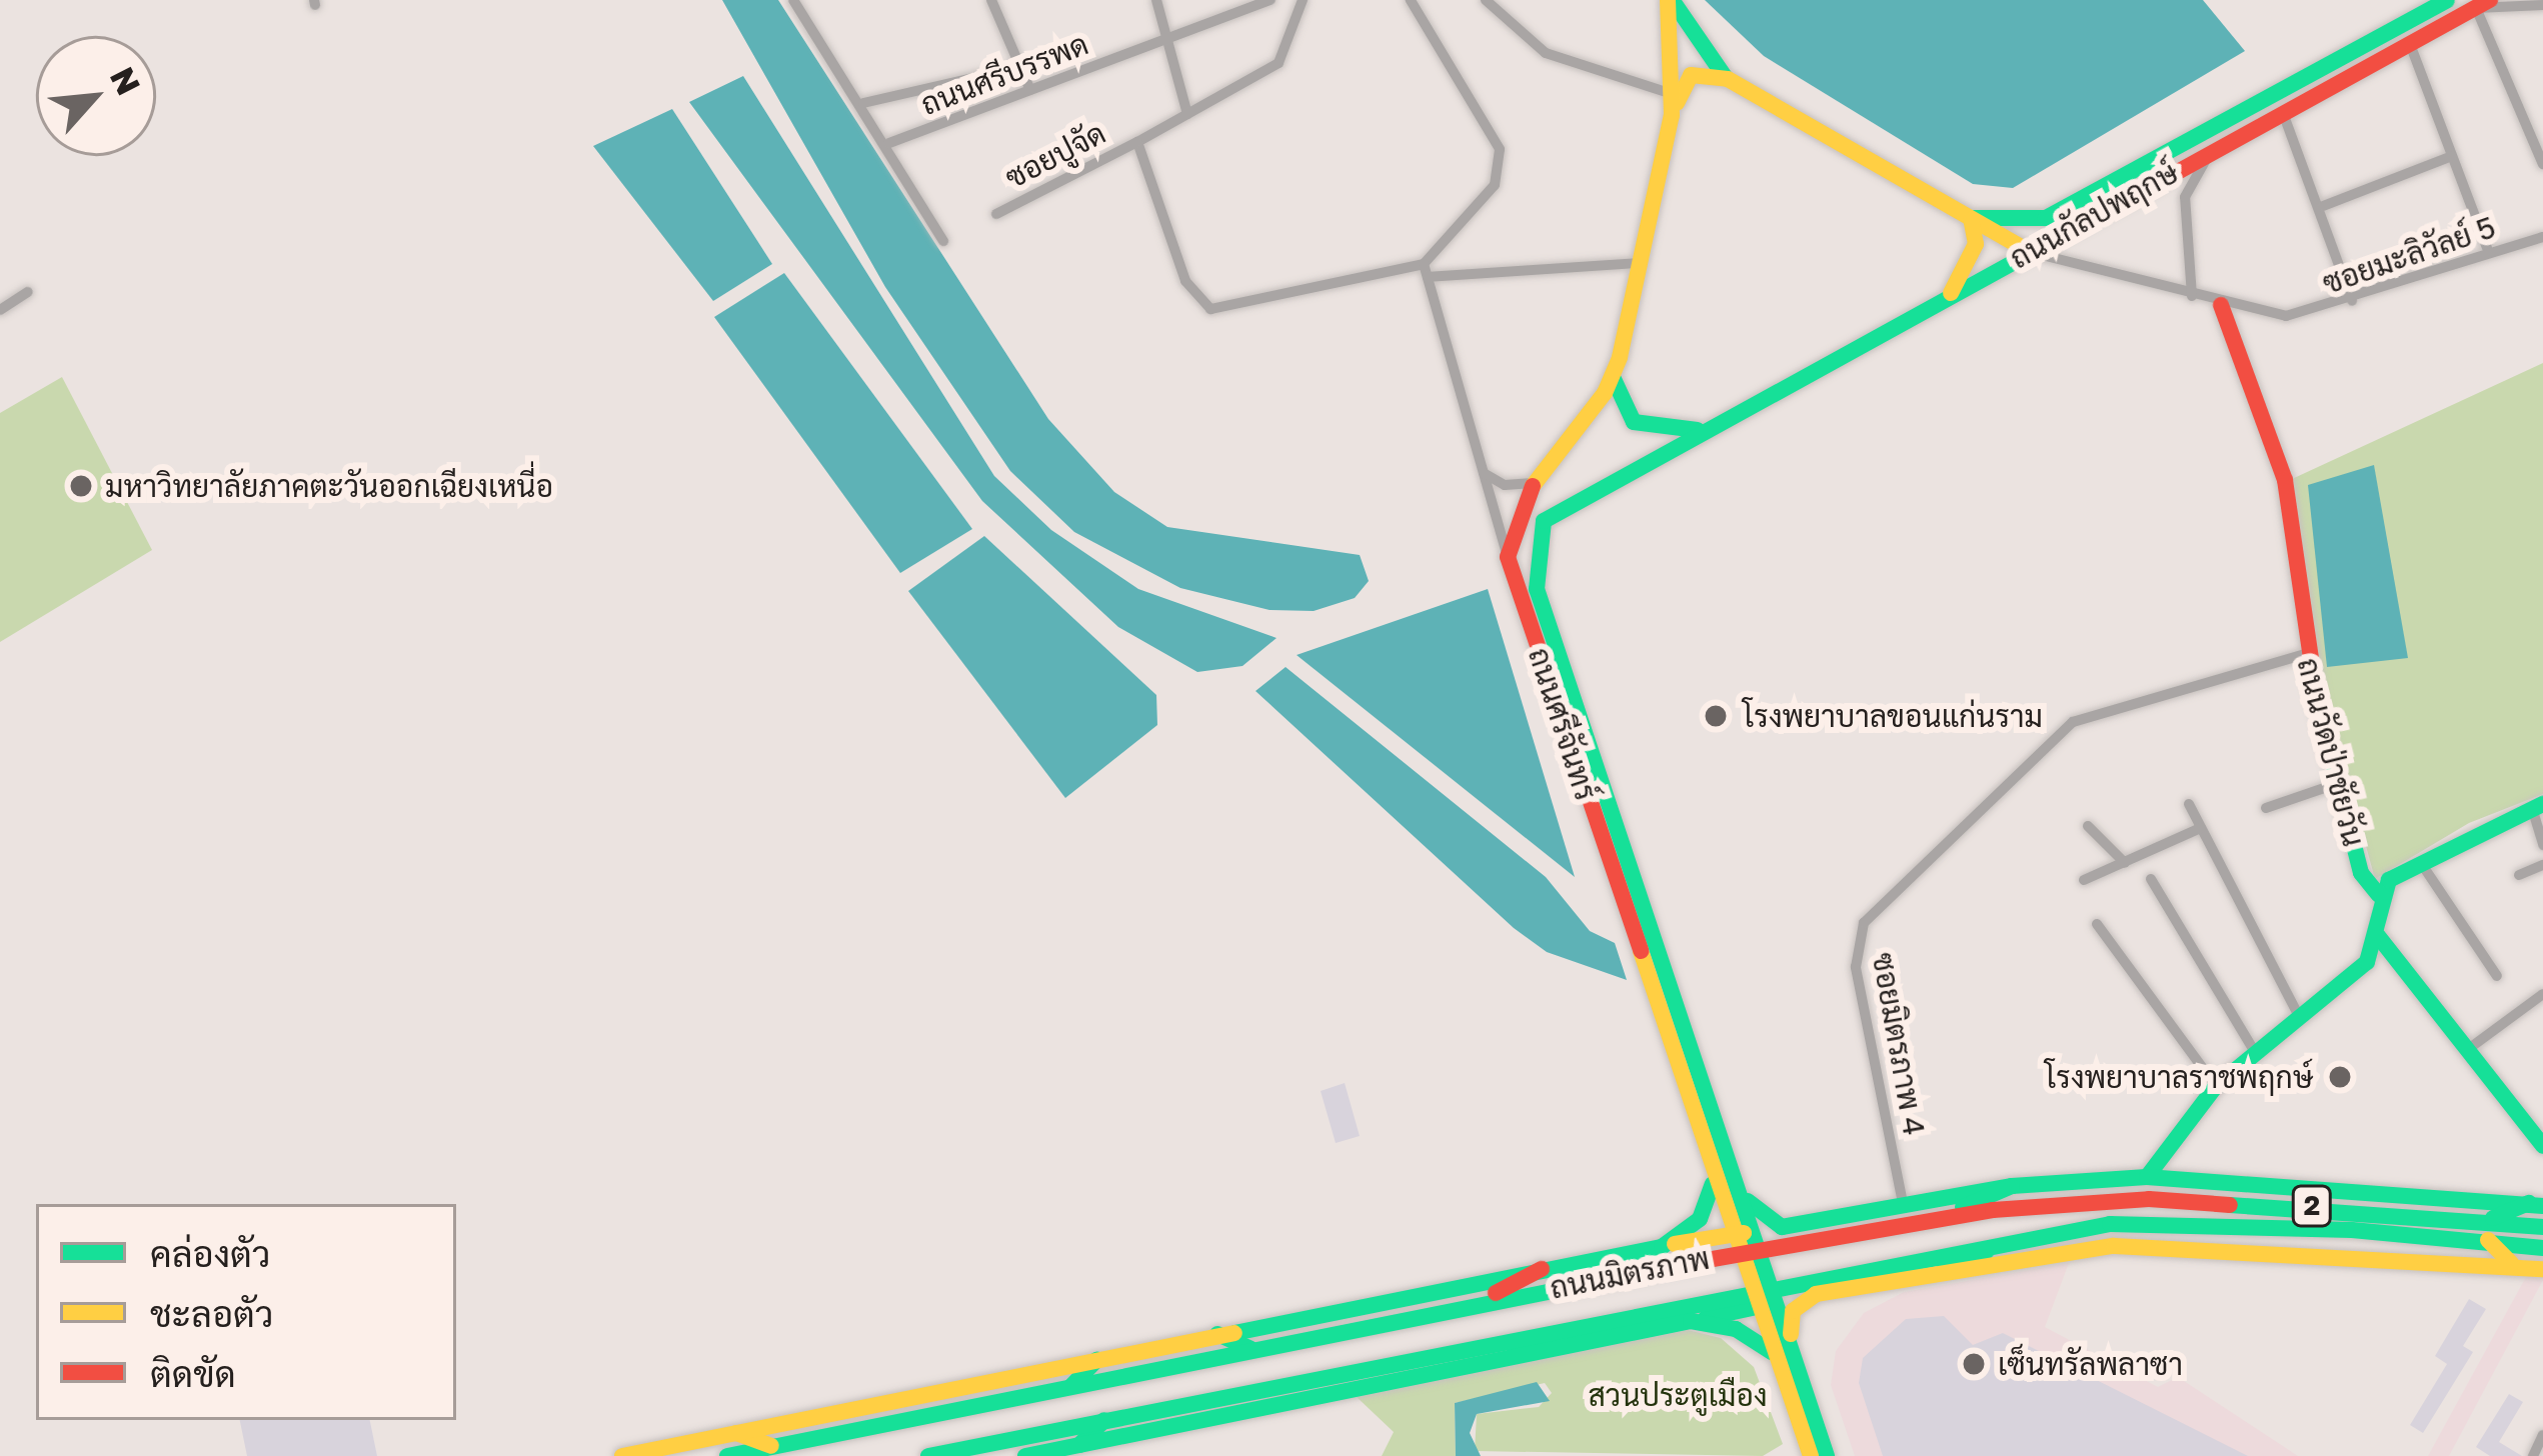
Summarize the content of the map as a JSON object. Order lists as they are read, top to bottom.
{
  "streets": {
    "main road": [
      "ถนนกัลปพฤกษ์",
      "ถนนศรีจันทร์",
      "ถนนวัดป่าชัยวัน",
      "2",
      "ถนนมิตรภาพ"
    ],
    "street": [
      "ถนนศรีบรรพด",
      "ซอยปูจัด",
      "ซอยมะลิวัลย์ 5",
      "ซอยมิตรภาพ 4"
    ]
  },
  "crossings": [
    ["ถนนกัลปพฤกษ์", "ซอยมะลิวัลย์ 5"],
    ["ถนนกัลปพฤกษ์", "ถนนศรีจันทร์"],
    ["ซอยมะลิวัลย์ 5", "ถนนวัดป่าชัยวัน"],
    ["ถนนศรีจันทร์", "ถนนมิตรภาพ"],
    ["ถนนวัดป่าชัยวัน", "ซอยมิตรภาพ 4"]
  ],
  "parks": ["สวนประตูเมือง"],
  "places": [
    "มหาวิทยาลัยภาคตะวันออกเฉียงเหนี่อ",
    "โรงพยาบาลขอนแก่นราม",
    "โรงพยาบาลราชพฤกษ์",
    "เซ็นทรัลพลาซา"
  ],
  "legend": ["คล่องตัว", "ชะลอตัว", "ติดขัด"],
  "north": "top right"
}
